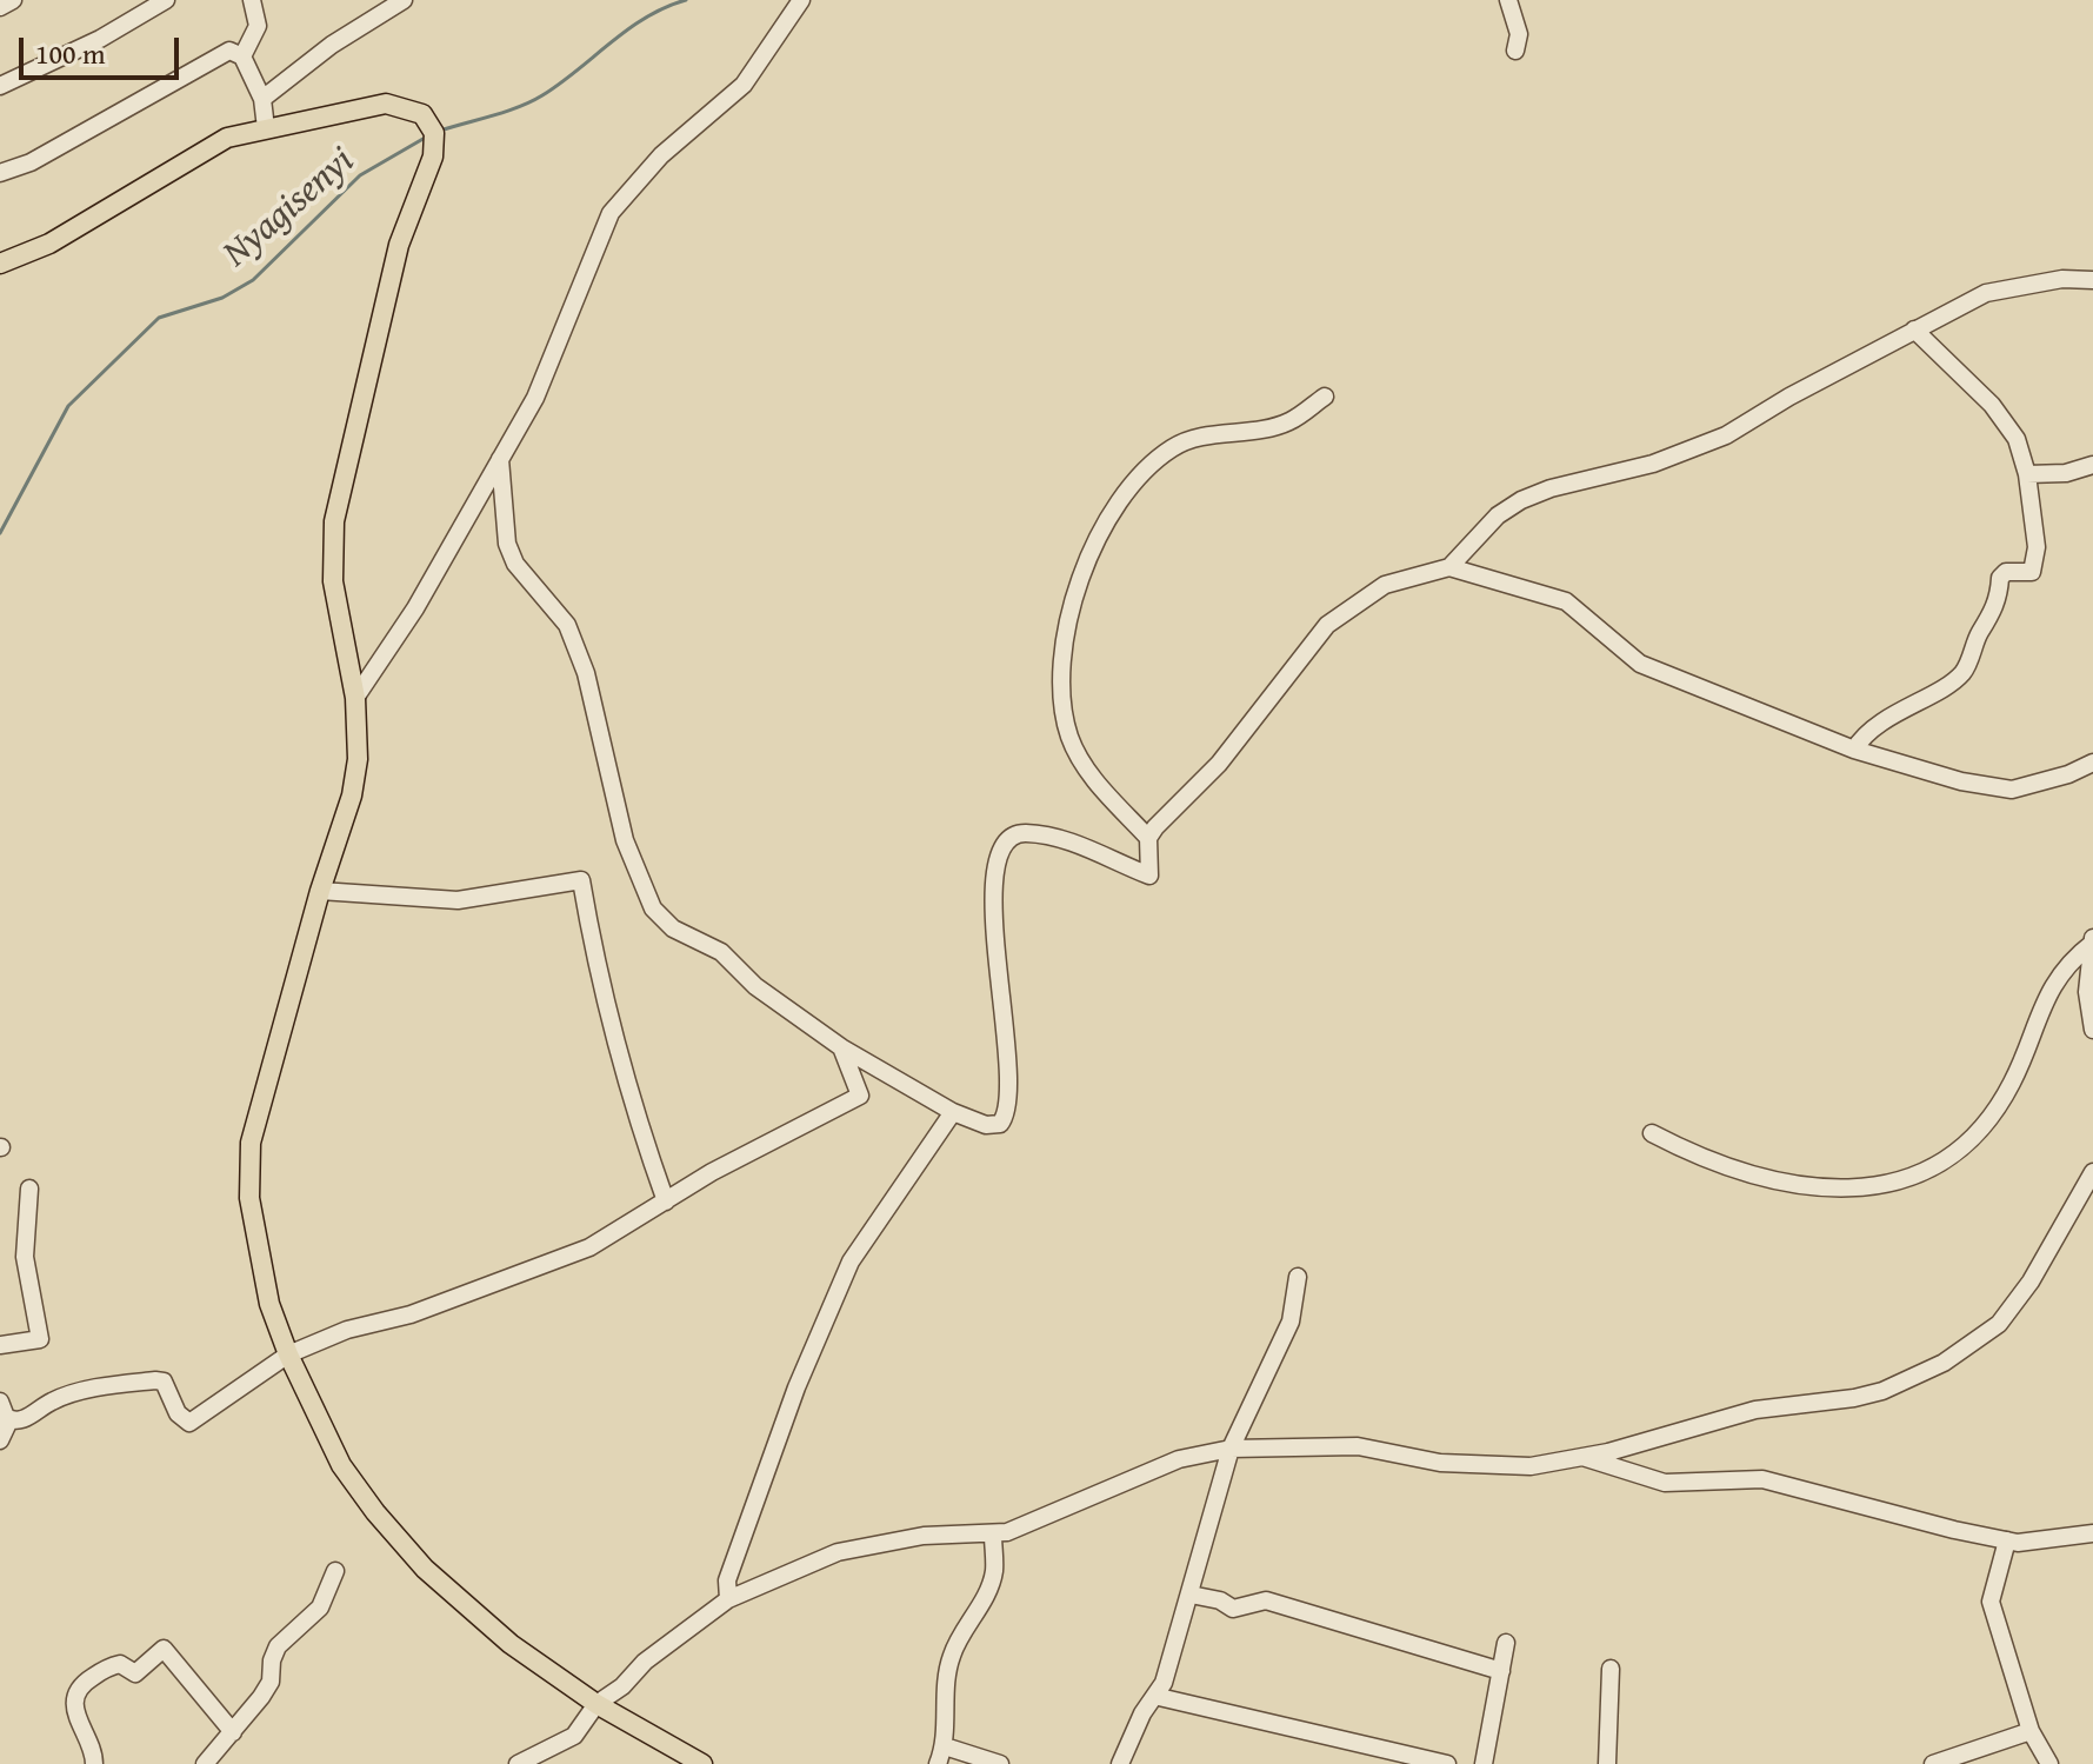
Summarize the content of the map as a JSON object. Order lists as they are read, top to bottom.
{
  "water": ["Nyagisenyi"],
  "scale_bar": "100 m"
}
